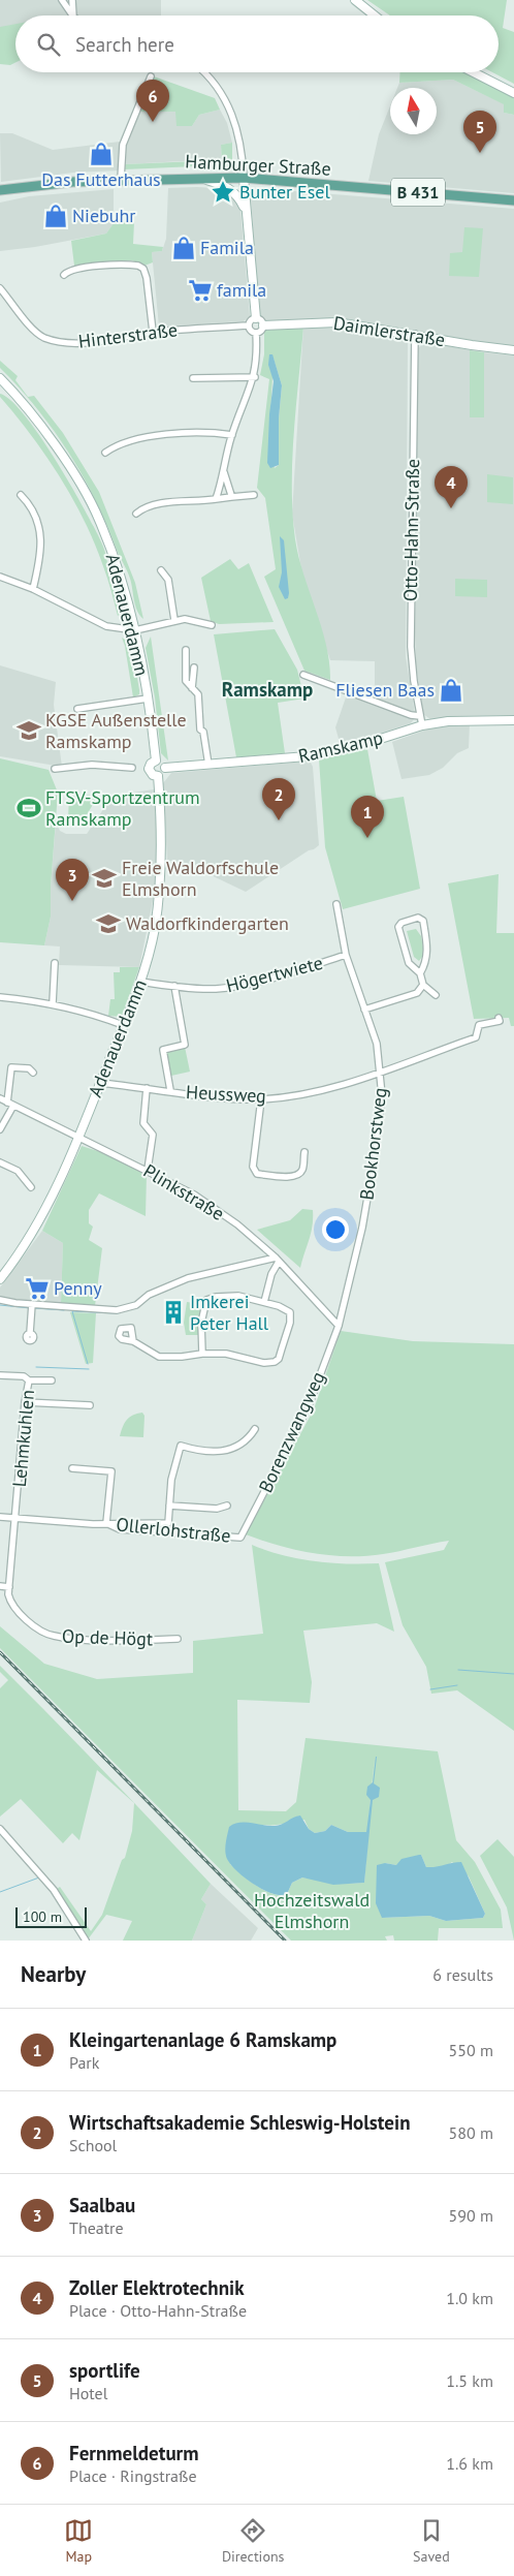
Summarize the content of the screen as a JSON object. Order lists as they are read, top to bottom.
{
  "streets": {
    "main road": ["Hamburger Straße", "B 431"],
    "street": [
      "Daimlerstraße",
      "Hinterstraße",
      "Otto-Hahn-Straße",
      "Adenauerdamm",
      "Ramskamp",
      "Högertwiete",
      "Heussweg",
      "Bookhorstweg",
      "Plinkstraße",
      "Borenzwangweg",
      "Lehmkuhlen",
      "Ollerlohstraße",
      "Op de Högt"
    ]
  },
  "crossings": [
    ["Daimlerstraße", "Hinterstraße"],
    ["Daimlerstraße", "Otto-Hahn-Straße"],
    ["Otto-Hahn-Straße", "Ramskamp"],
    ["Adenauerdamm", "Ramskamp"],
    ["Adenauerdamm", "Högertwiete"],
    ["Adenauerdamm", "Heussweg"],
    ["Adenauerdamm", "Plinkstraße"],
    ["Högertwiete", "Bookhorstweg"],
    ["Heussweg", "Bookhorstweg"],
    ["Bookhorstweg", "Plinkstraße"],
    ["Bookhorstweg", "Borenzwangweg"],
    ["Plinkstraße", "Borenzwangweg"],
    ["Borenzwangweg", "Ollerlohstraße"],
    ["Lehmkuhlen", "Ollerlohstraße"],
    ["Lehmkuhlen", "Op de Högt"],
    ["Ollerlohstraße", "Op de Högt"]
  ],
  "districts": ["Ramskamp"],
  "parks": ["Hochzeitswald Elmshorn"],
  "places": {
    "shop": [
      "Das Futterhaus",
      "Niebuhr",
      "Famila",
      "Fliesen Baas"
    ],
    "place": ["Bunter Esel"],
    "supermarket": ["famila", "Penny"],
    "school or university": ["KGSE Außenstelle Ramskamp", "Freie Waldorfschule Elmshorn", "Waldorfkindergarten"],
    "sports": ["FTSV-Sportzentrum Ramskamp"],
    "building": ["Imkerei Peter Hall"]
  },
  "scale_bar": "100 m",
  "north": "top",
  "page": {
    "search": "Search here",
    "pins": [
      "6",
      "5",
      "4",
      "2",
      "1",
      "3"
    ],
    "scale": "100 m",
    "heading": ["Nearby", "6 results"],
    "list": [
      {
        "mark": "1",
        "name": "Kleingartenanlage 6 Ramskamp",
        "note": "Park",
        "value": "550 m"
      },
      {
        "mark": "2",
        "name": "Wirtschaftsakademie Schleswig-Holstein",
        "note": "School",
        "value": "580 m"
      },
      {
        "mark": "3",
        "name": "Saalbau",
        "note": "Theatre",
        "value": "590 m"
      },
      {
        "mark": "4",
        "name": "Zoller Elektrotechnik",
        "note": "Place · Otto-Hahn-Straße",
        "value": "1.0 km"
      },
      {
        "mark": "5",
        "name": "sportlife",
        "note": "Hotel",
        "value": "1.5 km"
      },
      {
        "mark": "6",
        "name": "Fernmeldeturm",
        "note": "Place · Ringstraße",
        "value": "1.6 km"
      }
    ],
    "nav": ["Map", "Directions", "Saved"]
  }
}
